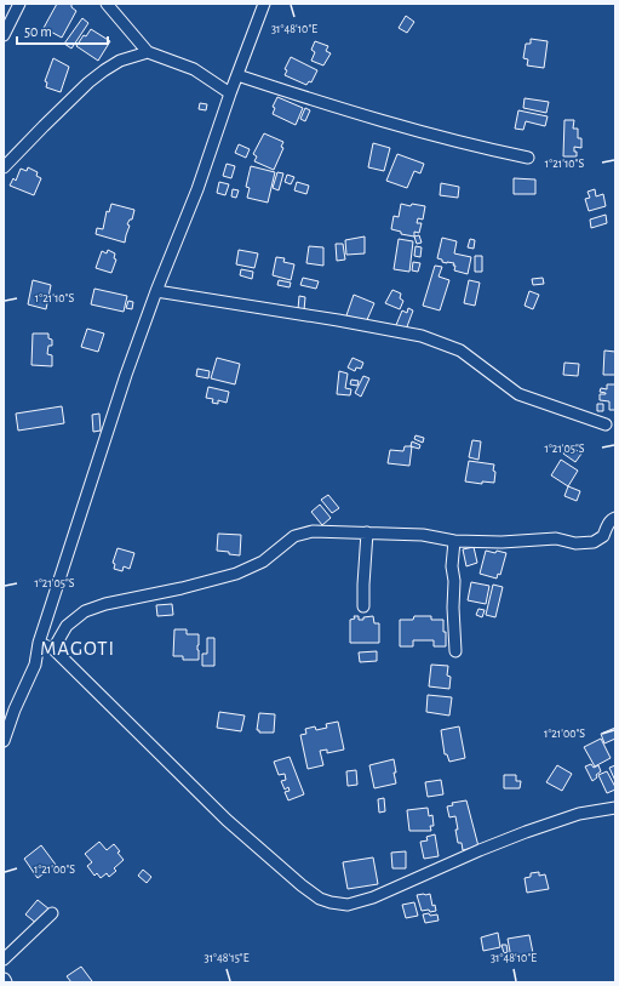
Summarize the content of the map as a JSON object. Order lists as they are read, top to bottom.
{
  "districts": ["MAGOTI"],
  "scale_bar": "50 m",
  "coordinates": [
    "31°48'10\"E",
    "1°21'10\"S",
    "1°21'05\"S",
    "1°21'00\"S",
    "31°48'15\"E"
  ]
}
